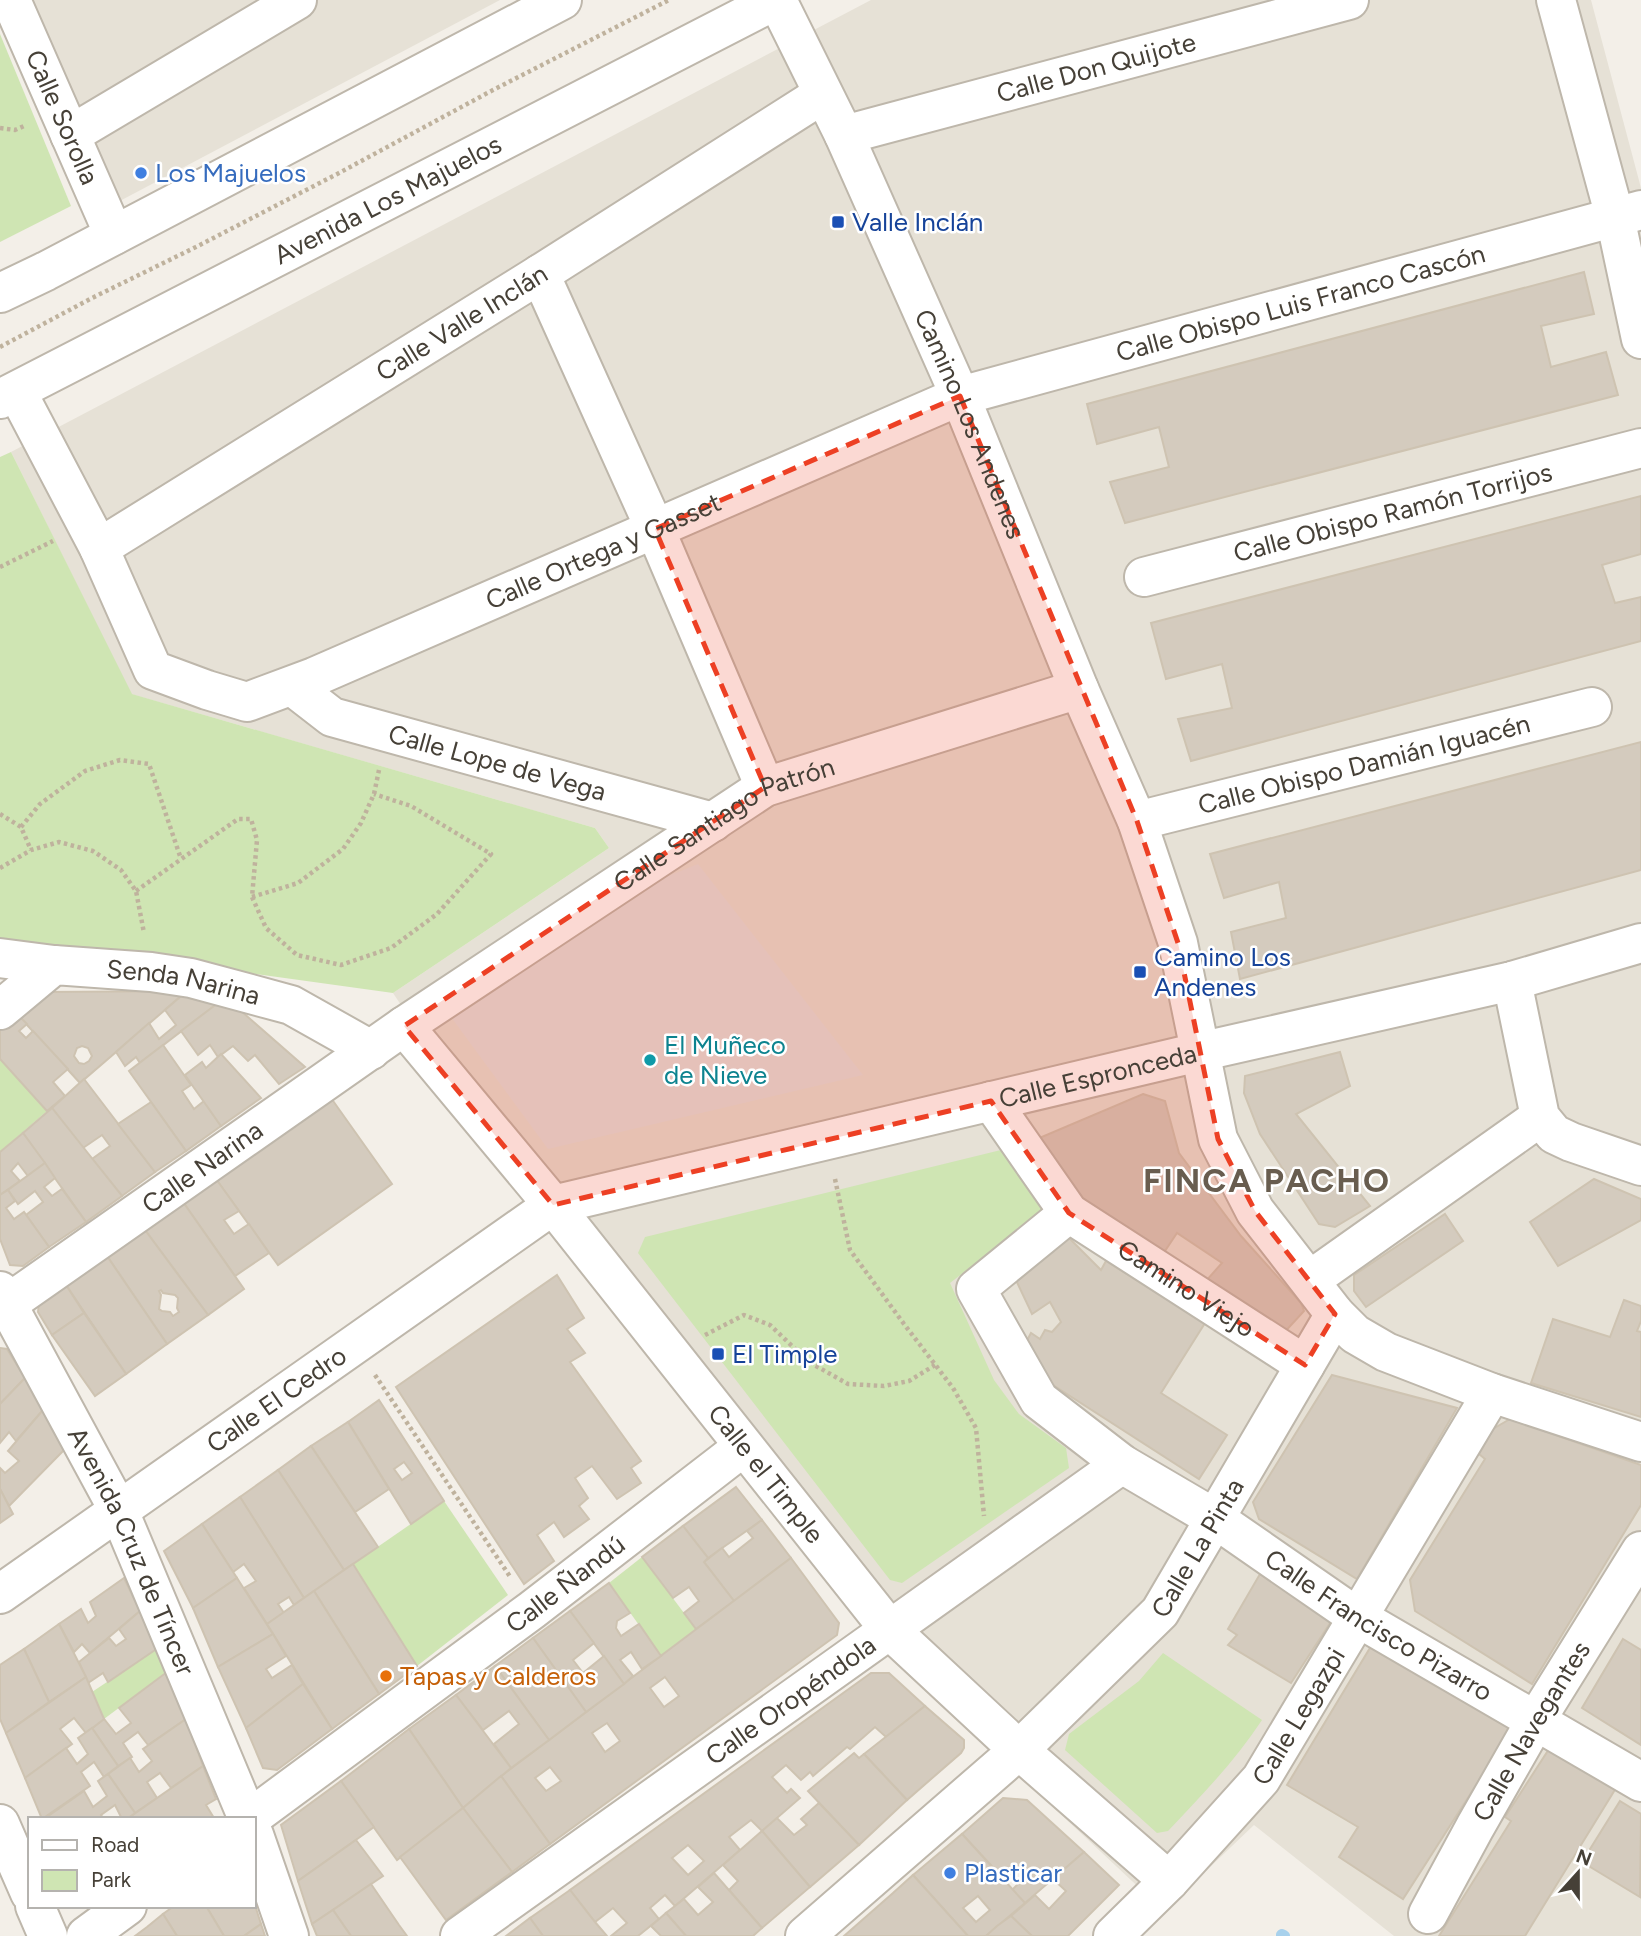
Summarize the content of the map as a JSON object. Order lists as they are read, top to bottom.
{
  "streets": {
    "street": [
      "Calle Don Quijote",
      "Calle Sorolla",
      "Avenida Los Majuelos",
      "Calle Obispo Luis Franco Cascón",
      "Calle Valle Inclán",
      "Camino Los Andenes",
      "Calle Obispo Ramón Torrijos",
      "Calle Ortega y Gasset",
      "Calle Lope de Vega",
      "Calle Obispo Damián Iguacén",
      "Calle Santiago Patrón",
      "Senda Narina",
      "Calle Espronceda",
      "Calle Narina",
      "Camino Viejo",
      "Calle El Cedro",
      "Calle el Timple",
      "Calle La Pinta",
      "Avenida Cruz de Tíncer",
      "Calle Ñandú",
      "Calle Francisco Pizarro",
      "Calle Oropéndola",
      "Calle Legazpi",
      "Calle Navegantes"
    ]
  },
  "crossings": [
    ["Calle Don Quijote", "Camino Los Andenes"],
    ["Avenida Los Majuelos", "Camino Los Andenes"],
    ["Calle Obispo Luis Franco Cascón", "Camino Los Andenes"],
    ["Calle Obispo Luis Franco Cascón", "Calle Ortega y Gasset"],
    ["Calle Valle Inclán", "Camino Los Andenes"],
    ["Calle Valle Inclán", "Calle Ortega y Gasset"],
    ["Camino Los Andenes", "Calle Ortega y Gasset"],
    ["Camino Los Andenes", "Calle Obispo Damián Iguacén"],
    ["Camino Los Andenes", "Calle Santiago Patrón"],
    ["Camino Los Andenes", "Calle Espronceda"],
    ["Camino Los Andenes", "Calle La Pinta"],
    ["Camino Los Andenes", "Calle Legazpi"],
    ["Calle Ortega y Gasset", "Calle Lope de Vega"],
    ["Calle Lope de Vega", "Calle Santiago Patrón"],
    ["Calle Santiago Patrón", "Calle Narina"],
    ["Calle Santiago Patrón", "Calle el Timple"],
    ["Senda Narina", "Calle Narina"],
    ["Calle Espronceda", "Camino Viejo"],
    ["Calle Espronceda", "Calle El Cedro"],
    ["Calle Espronceda", "Calle el Timple"],
    ["Calle Narina", "Calle el Timple"],
    ["Calle Narina", "Avenida Cruz de Tíncer"],
    ["Camino Viejo", "Calle La Pinta"],
    ["Calle El Cedro", "Calle el Timple"],
    ["Calle El Cedro", "Avenida Cruz de Tíncer"],
    ["Calle el Timple", "Calle La Pinta"],
    ["Calle el Timple", "Calle Ñandú"],
    ["Calle el Timple", "Calle Oropéndola"],
    ["Calle el Timple", "Calle Legazpi"],
    ["Calle La Pinta", "Calle Francisco Pizarro"],
    ["Calle Francisco Pizarro", "Calle Oropéndola"],
    ["Calle Francisco Pizarro", "Calle Legazpi"],
    ["Calle Francisco Pizarro", "Calle Navegantes"]
  ],
  "districts": ["FINCA PACHO"],
  "places": {
    "other": [
      "Los Majuelos",
      "El Muñeco de Nieve",
      "Tapas y Calderos",
      "Plasticar"
    ],
    "transit": ["Valle Inclán", "Camino Los Andenes", "El Timple"]
  },
  "legend": ["Road", "Park"],
  "north": "top"
}
